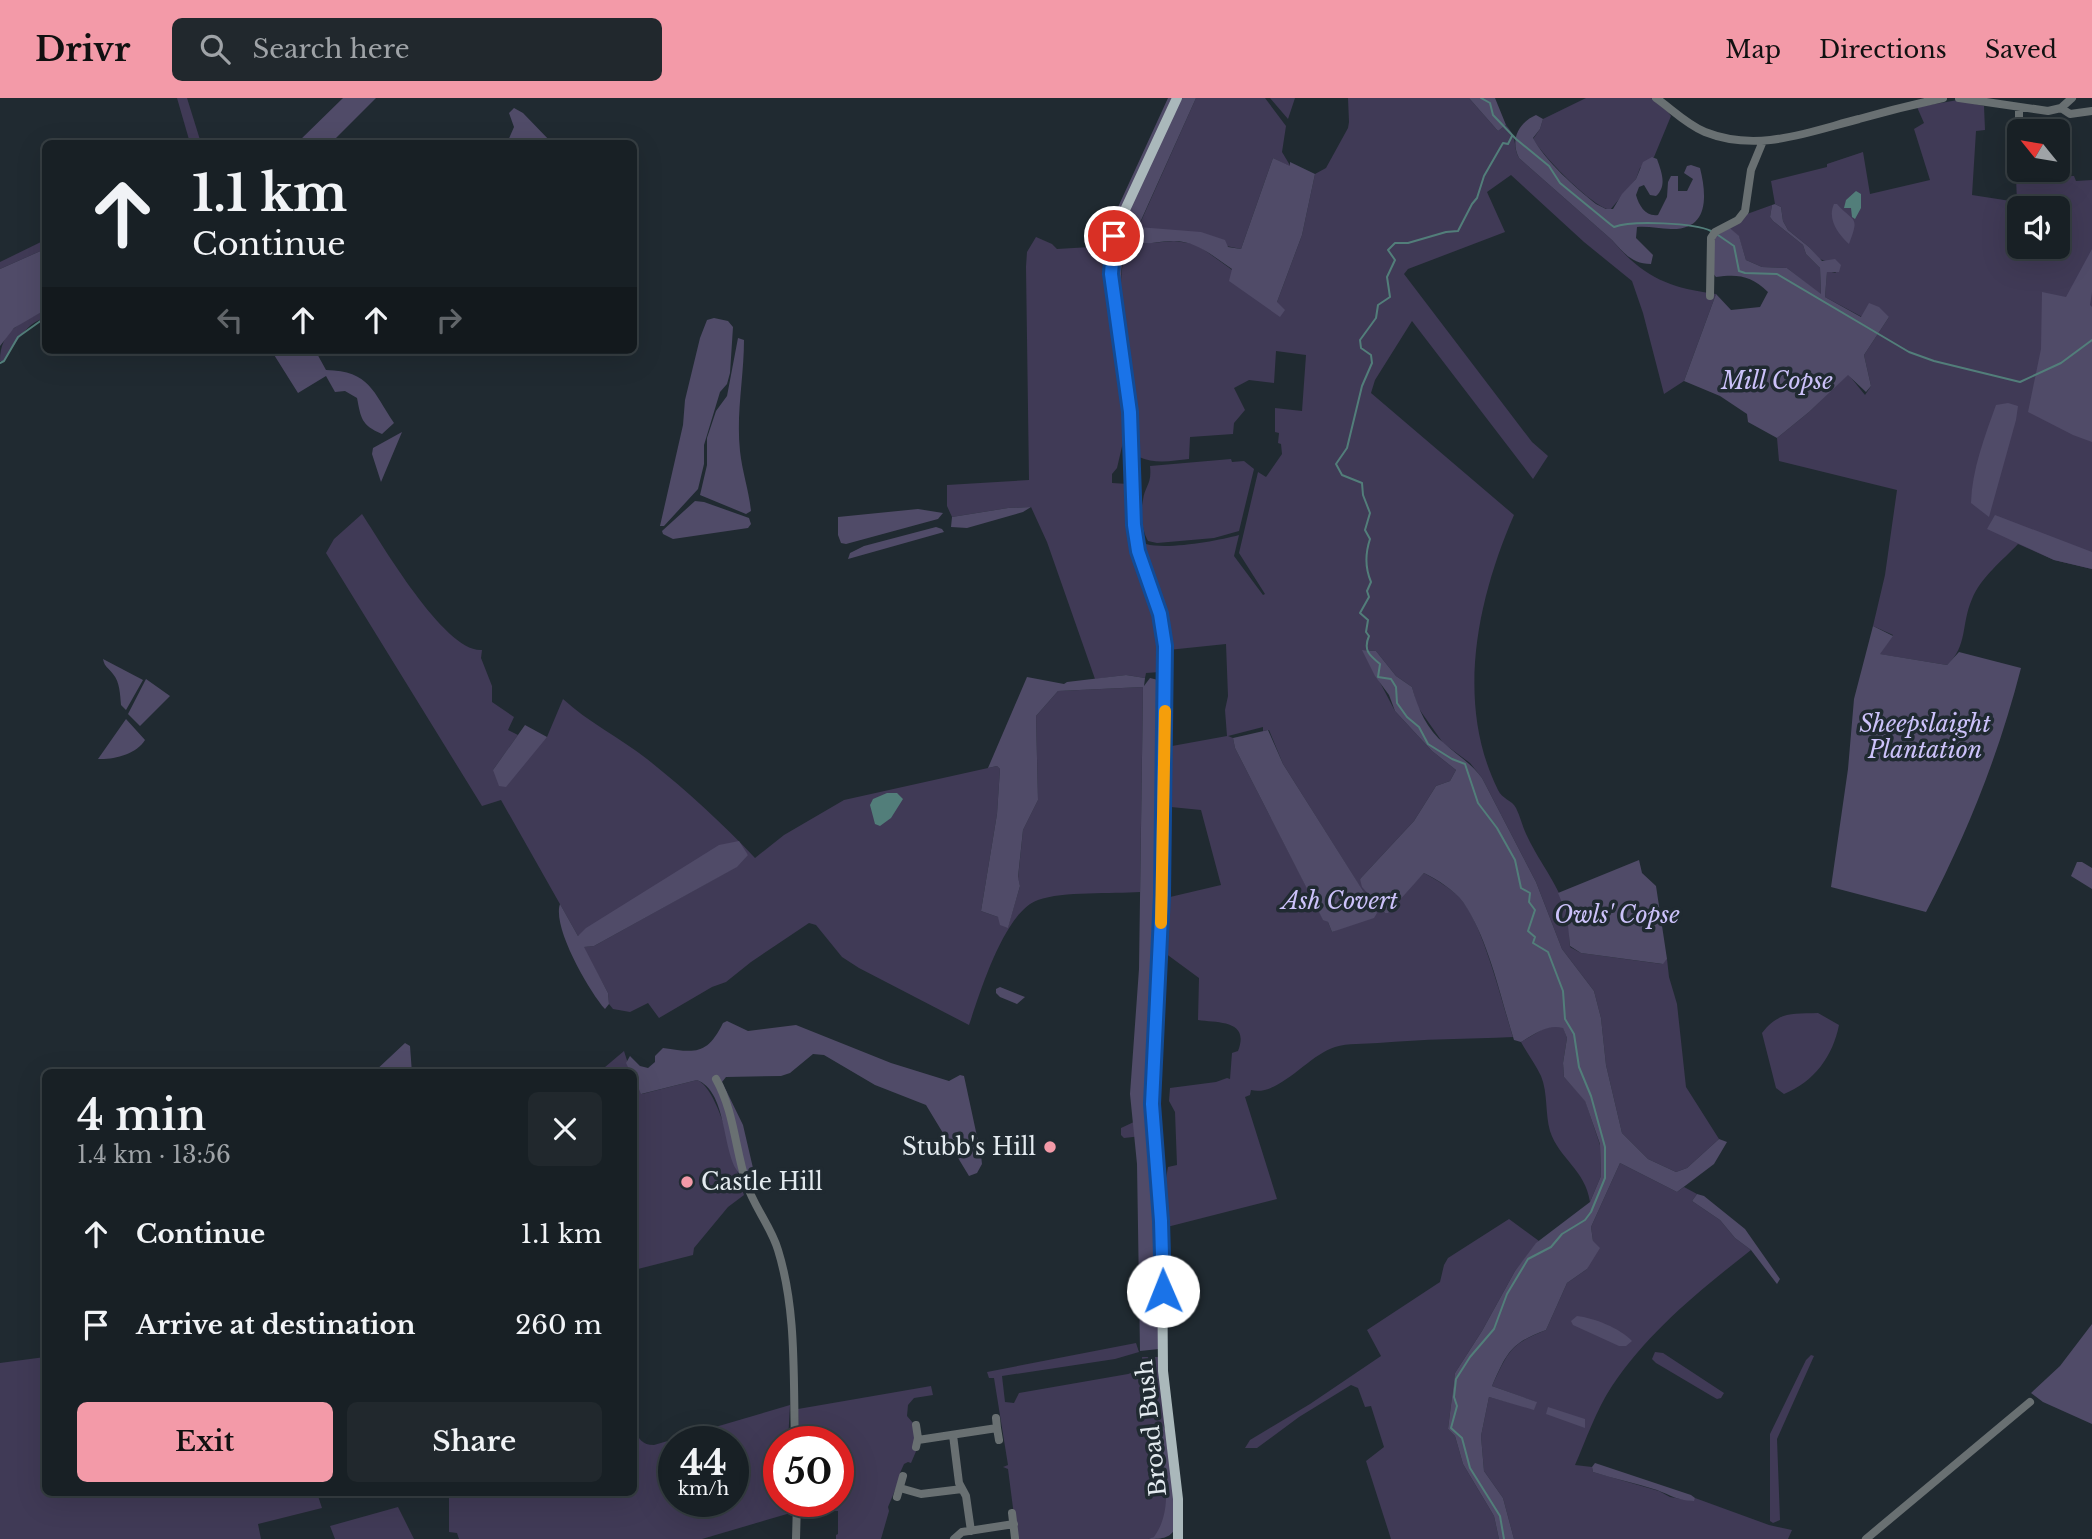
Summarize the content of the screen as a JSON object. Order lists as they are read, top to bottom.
{
  "streets": {
    "main road": ["Broad Bush"]
  },
  "parks": [
    "Mill Copse",
    "Sheepslaight Plantation",
    "Ash Covert",
    "Owls' Copse"
  ],
  "places": ["Stubb's Hill", "Castle Hill"],
  "north": "top left",
  "page": {
    "header": "Drivr",
    "search": "Search here",
    "nav": ["Map", "Directions", "Saved"],
    "turn": ["1.1 km", "Continue"],
    "heading": ["4 min", "1.4 km · 13:56"],
    "list": [
      {
        "name": "Continue",
        "value": "1.1 km"
      },
      {
        "name": "Arrive at destination",
        "value": "260 m"
      }
    ],
    "buttons": ["Exit", "Share"],
    "speed": "44 km/h",
    "limit": "50"
  }
}
